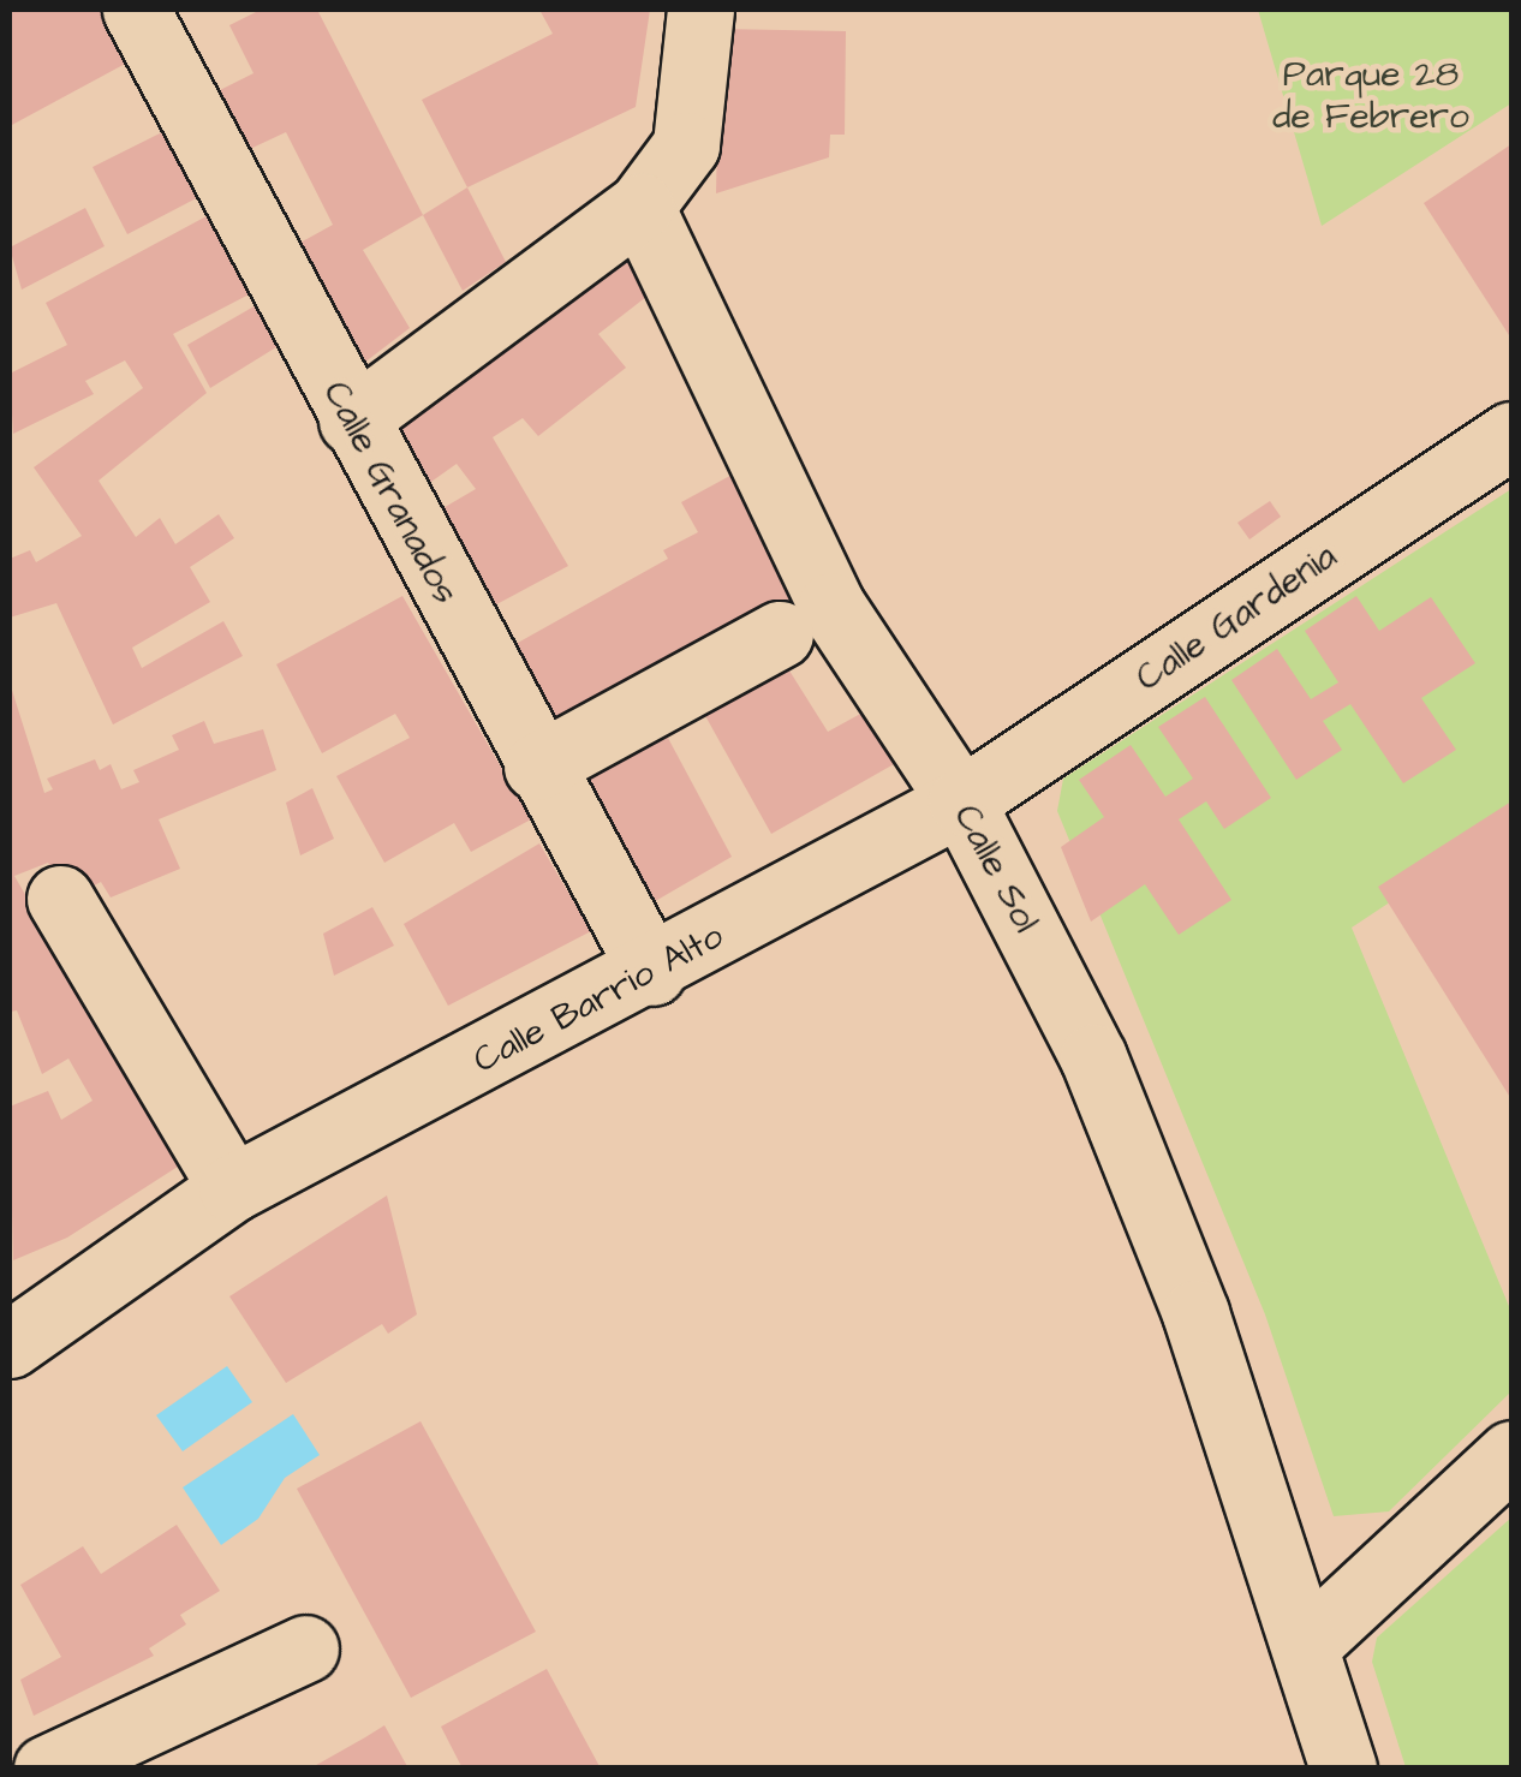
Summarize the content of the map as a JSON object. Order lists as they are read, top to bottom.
{
  "streets": {
    "street": [
      "Calle Granados",
      "Calle Gardenia",
      "Calle Sol",
      "Calle Barrio Alto"
    ]
  },
  "crossings": [
    ["Calle Granados", "Calle Barrio Alto"],
    ["Calle Gardenia", "Calle Sol"],
    ["Calle Gardenia", "Calle Barrio Alto"],
    ["Calle Sol", "Calle Barrio Alto"]
  ],
  "parks": ["Parque 28 de Febrero"]
}
